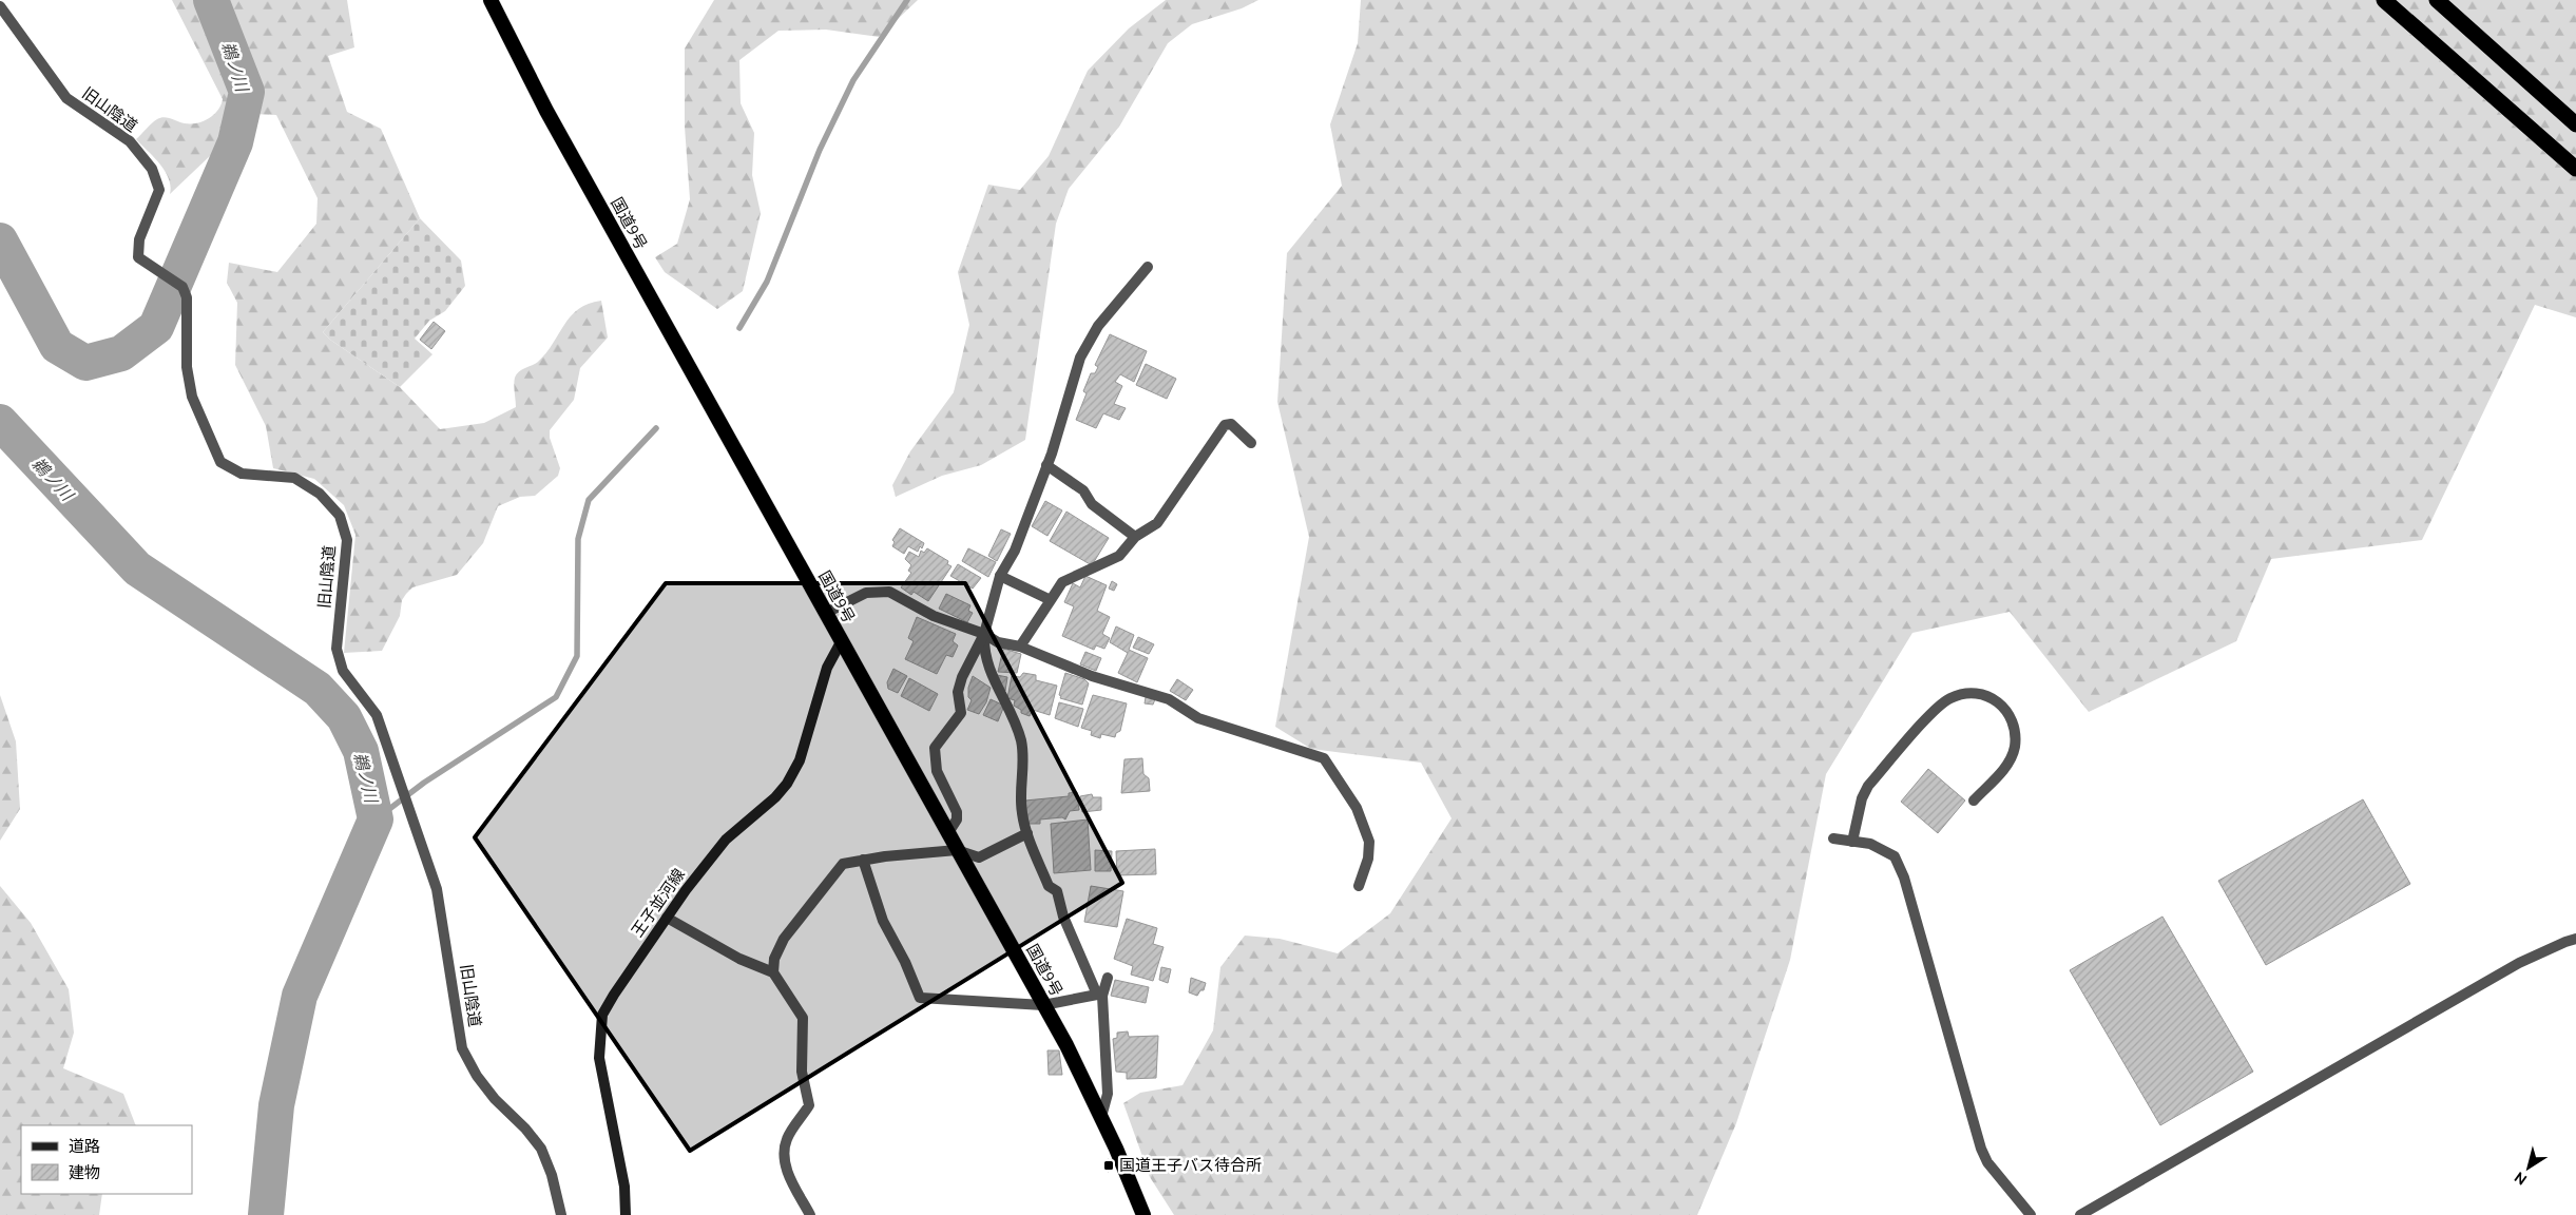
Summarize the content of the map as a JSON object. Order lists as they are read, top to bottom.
{
  "streets": {
    "highway": ["国道9号"],
    "main road": ["王子並河線"],
    "street": ["旧山陰道"]
  },
  "crossings": [
    ["国道9号", "王子並河線"]
  ],
  "water": ["鵜ノ川"],
  "places": {
    "transit": ["国道王子バス待合所"]
  },
  "legend": ["道路", "建物"],
  "north": "bottom left"
}
